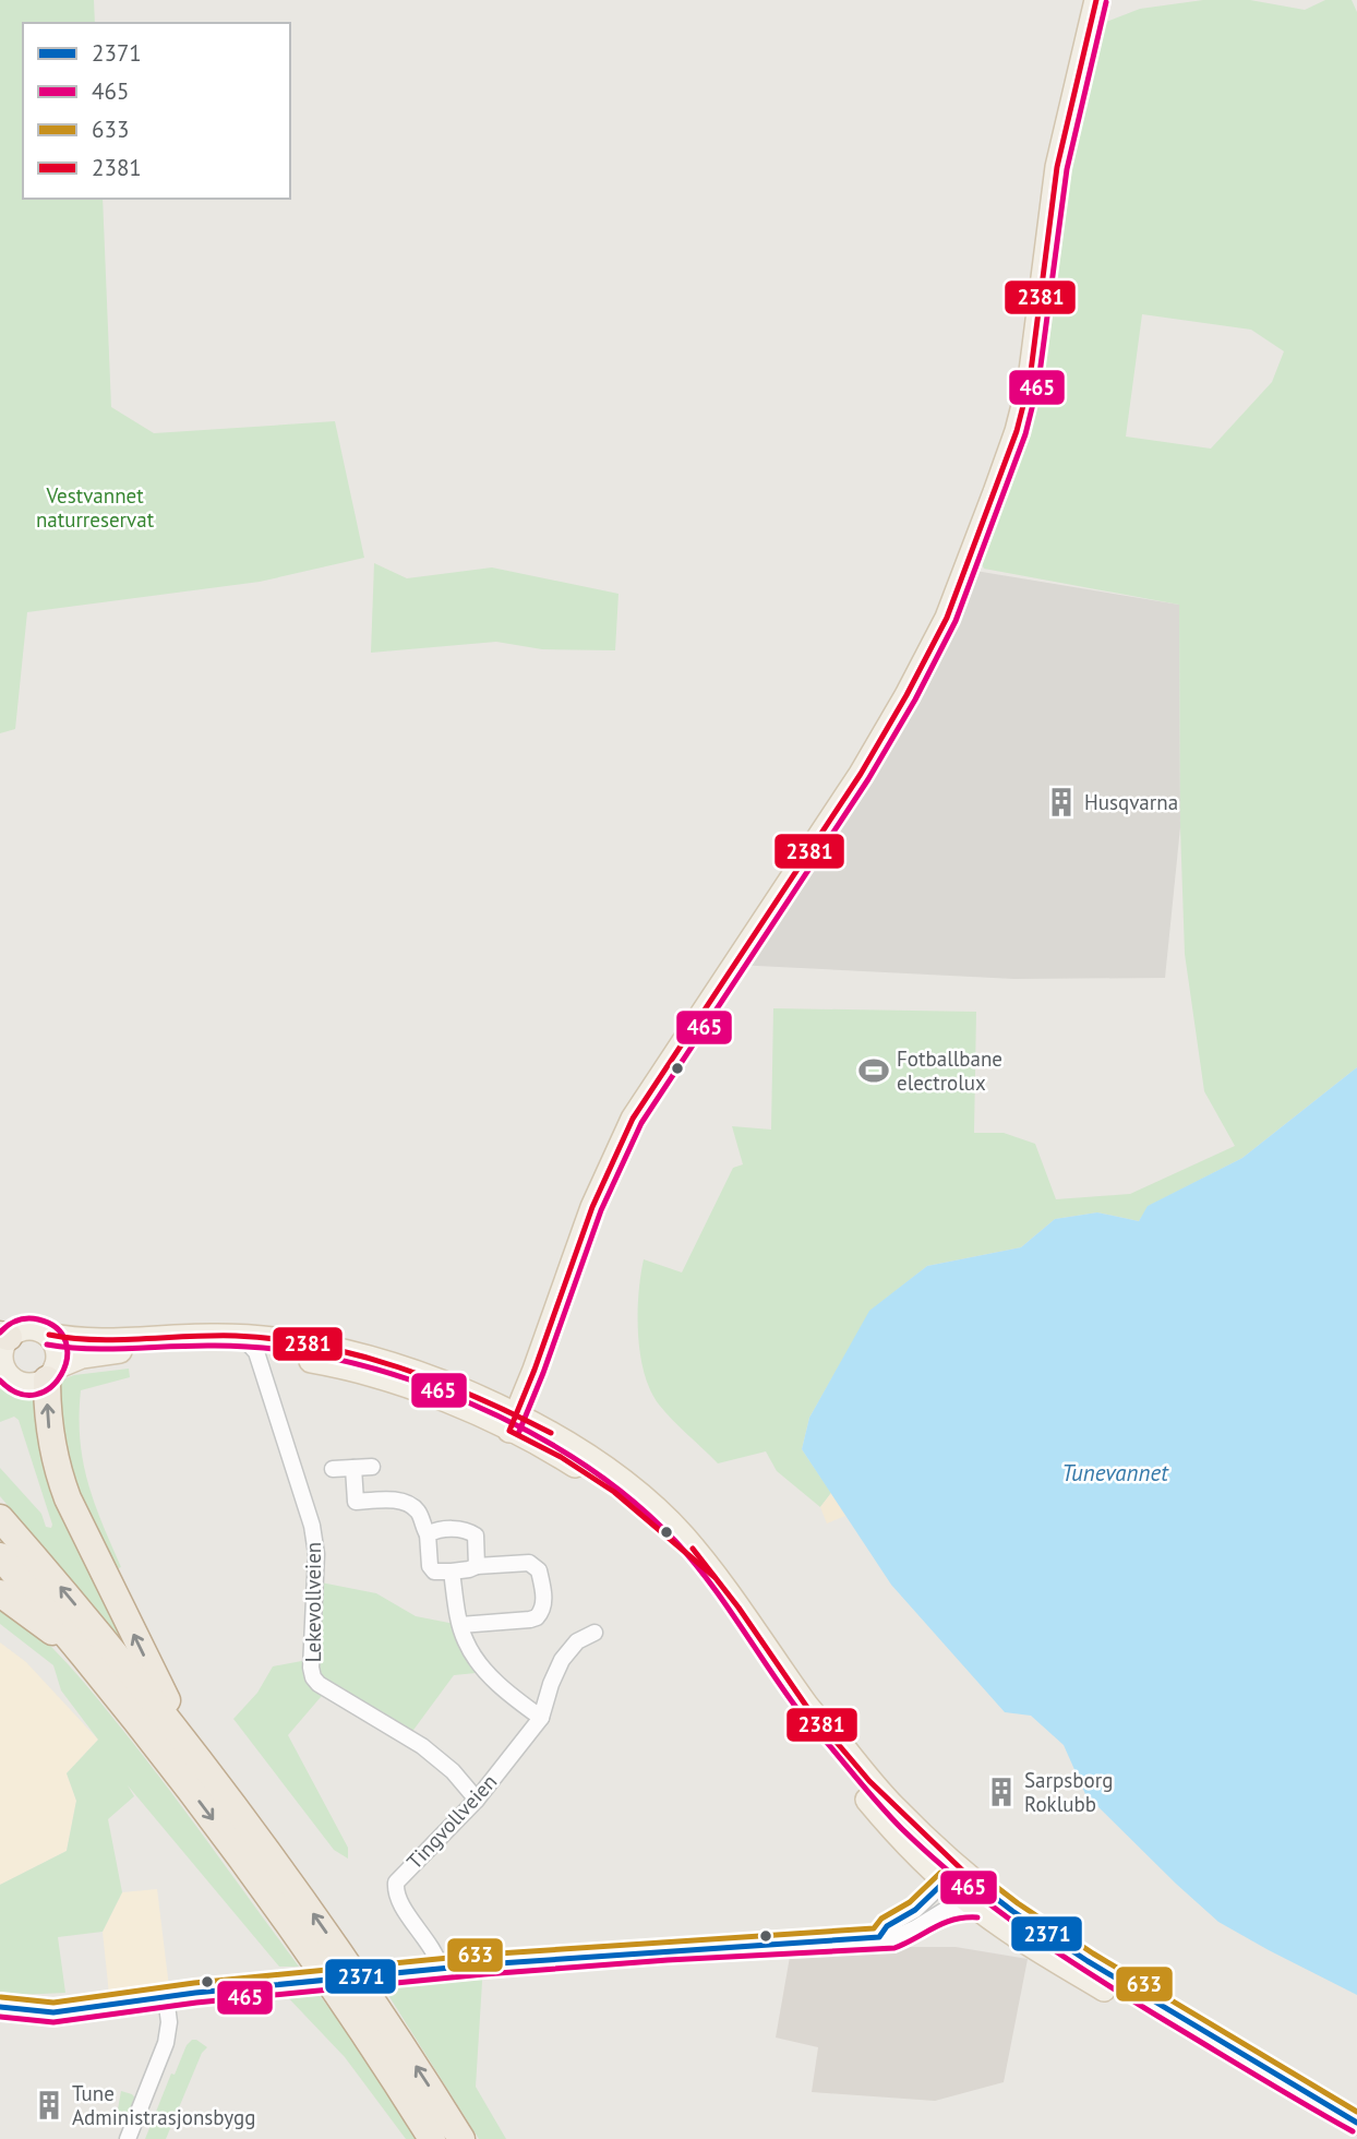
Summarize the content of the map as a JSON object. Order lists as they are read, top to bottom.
{
  "streets": {
    "street": ["Lekevollveien", "Tingvollveien"]
  },
  "crossings": [
    ["Lekevollveien", "Tingvollveien"]
  ],
  "water": ["Tunevannet"],
  "parks": ["Vestvannet naturreservat"],
  "places": {
    "building": ["Husqvarna", "Sarpsborg Roklubb", "Tune Administrasjonsbygg"],
    "sports": ["Fotballbane electrolux"]
  },
  "lines": [
    "transit line 2381",
    "transit line 465",
    "transit line 633",
    "transit line 2371"
  ],
  "legend": [
    "2371",
    "465",
    "633",
    "2381"
  ]
}
